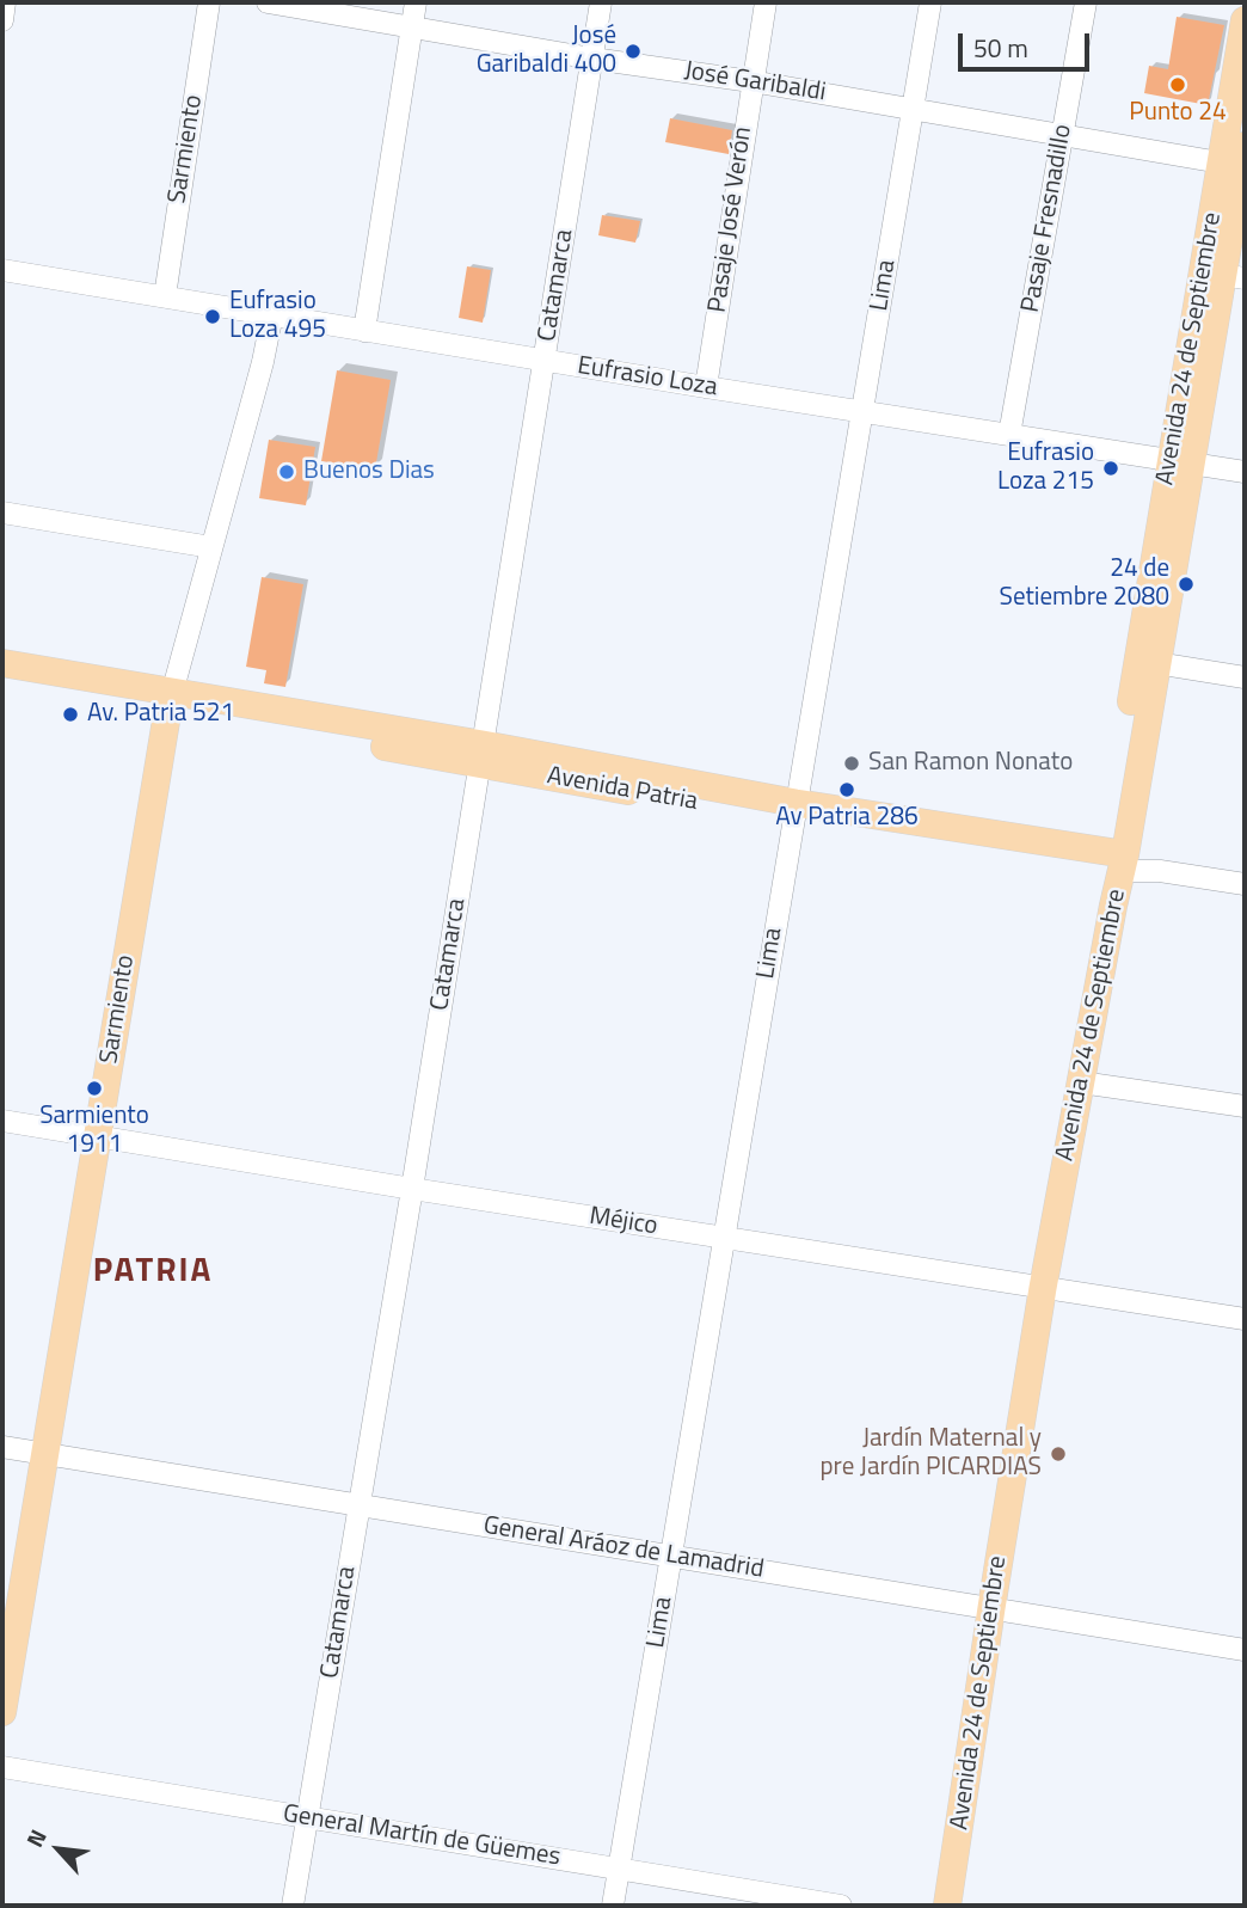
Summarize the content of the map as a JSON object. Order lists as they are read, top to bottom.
{
  "streets": {
    "main road": ["Sarmiento", "Avenida 24 de Septiembre", "Avenida Patria"],
    "street": [
      "José Garibaldi",
      "Pasaje Fresnadillo",
      "Pasaje José Verón",
      "Catamarca",
      "Lima",
      "Eufrasio Loza",
      "Méjico",
      "General Aráoz de Lamadrid",
      "General Martín de Güemes"
    ]
  },
  "crossings": [
    ["José Garibaldi", "Pasaje Fresnadillo"],
    ["José Garibaldi", "Pasaje José Verón"],
    ["José Garibaldi", "Catamarca"],
    ["José Garibaldi", "Lima"],
    ["José Garibaldi", "Avenida 24 de Septiembre"],
    ["Sarmiento", "Eufrasio Loza"],
    ["Sarmiento", "Avenida Patria"],
    ["Sarmiento", "Méjico"],
    ["Sarmiento", "General Aráoz de Lamadrid"],
    ["Pasaje Fresnadillo", "Eufrasio Loza"],
    ["Pasaje José Verón", "Eufrasio Loza"],
    ["Catamarca", "Eufrasio Loza"],
    ["Catamarca", "Avenida Patria"],
    ["Catamarca", "Méjico"],
    ["Catamarca", "General Aráoz de Lamadrid"],
    ["Catamarca", "General Martín de Güemes"],
    ["Lima", "Eufrasio Loza"],
    ["Lima", "Avenida Patria"],
    ["Lima", "Méjico"],
    ["Lima", "General Aráoz de Lamadrid"],
    ["Lima", "General Martín de Güemes"],
    ["Avenida 24 de Septiembre", "Eufrasio Loza"],
    ["Avenida 24 de Septiembre", "Avenida Patria"],
    ["Avenida 24 de Septiembre", "Méjico"],
    ["Avenida 24 de Septiembre", "General Aráoz de Lamadrid"]
  ],
  "districts": ["PATRIA"],
  "places": [
    "José Garibaldi 400",
    "Punto 24",
    "Eufrasio Loza 495",
    "Eufrasio Loza 215",
    "Buenos Dias",
    "24 de Setiembre 2080",
    "Av. Patria 521",
    "San Ramon Nonato",
    "Av Patria 286",
    "Sarmiento 1911",
    "Jardín Maternal y pre Jardín PICARDIAS"
  ],
  "scale_bar": "50 m",
  "north": "top left"
}
